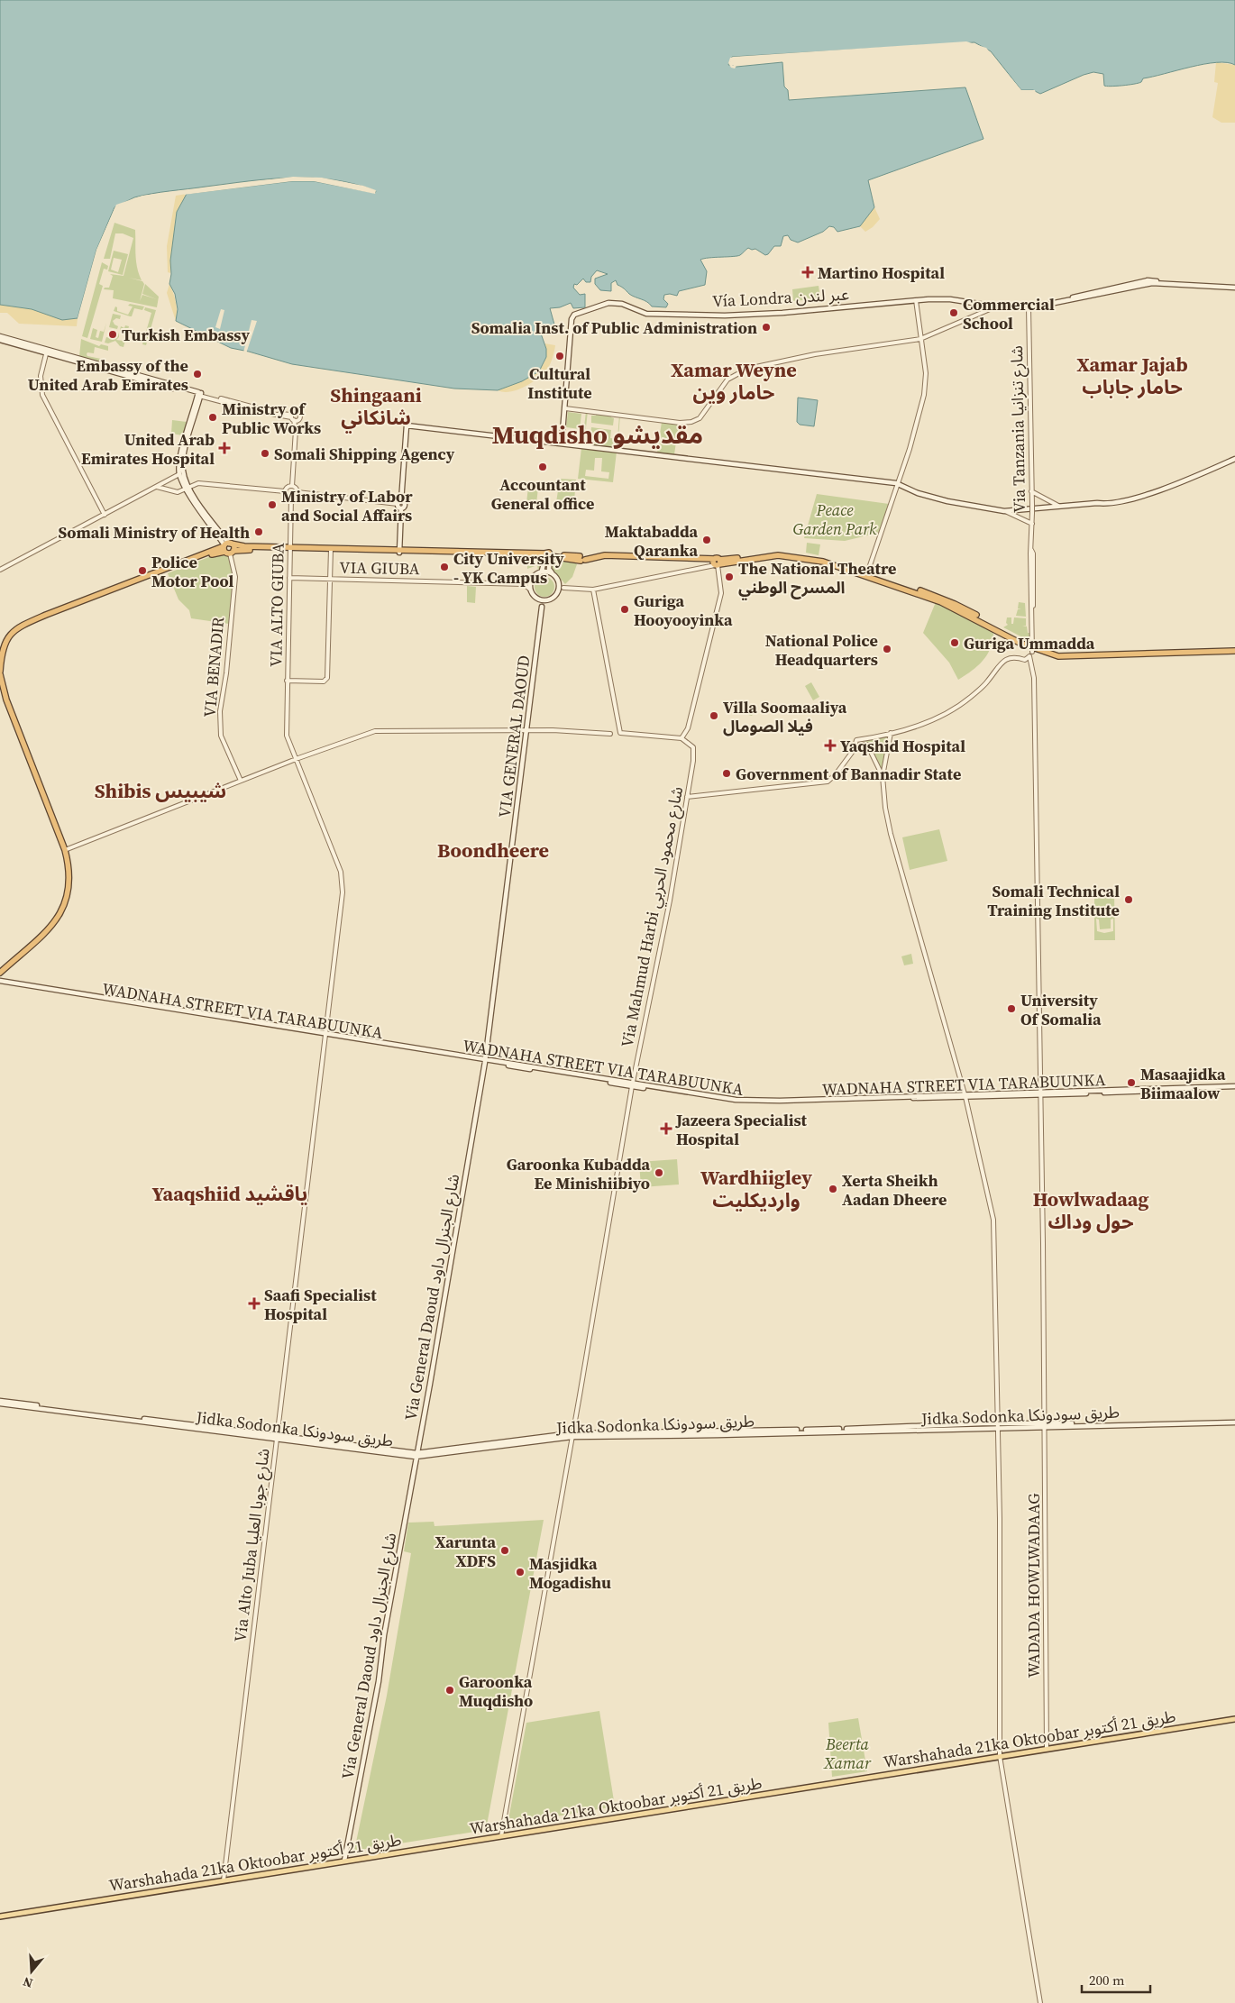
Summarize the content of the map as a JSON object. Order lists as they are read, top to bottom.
{
  "streets": {
    "main road": [
      "Vía Londra عبر لندن",
      "VIA GENERAL DAOUD",
      "WADNAHA STREET VIA TARABUUNKA",
      "Via General Daoud شارع الجنرال داود",
      "Jidka Sodonka طريق سودونكا",
      "Warshahada 21ka Oktoobar طريق 21 أكتوبر"
    ],
    "street": [
      "Via Tanzania شارع تنزانيا",
      "VIA GIUBA",
      "VIA ALTO GIUBA",
      "VIA BENADIR",
      "Via Mahmud Harbi شارع محمود الحربي",
      "Via Alto Juba شارع جوبا العليا",
      "WADADA HOWLWADAAG"
    ]
  },
  "crossings": [
    ["Via Tanzania شارع تنزانيا", "WADADA HOWLWADAAG"],
    ["VIA GIUBA", "VIA ALTO GIUBA"],
    ["VIA ALTO GIUBA", "Via Alto Juba شارع جوبا العليا"],
    ["VIA GENERAL DAOUD", "Via General Daoud شارع الجنرال داود"],
    ["Via Mahmud Harbi شارع محمود الحربي", "Jidka Sodonka طريق سودونكا"],
    ["Via Mahmud Harbi شارع محمود الحربي", "Warshahada 21ka Oktoobar طريق 21 أكتوبر"],
    ["Via General Daoud شارع الجنرال داود", "Jidka Sodonka طريق سودونكا"],
    ["Via General Daoud شارع الجنرال داود", "Warshahada 21ka Oktoobar طريق 21 أكتوبر"],
    ["Jidka Sodonka طريق سودونكا", "Via Alto Juba شارع جوبا العليا"],
    ["Jidka Sodonka طريق سودونكا", "WADADA HOWLWADAAG"],
    ["Via Alto Juba شارع جوبا العليا", "Warshahada 21ka Oktoobar طريق 21 أكتوبر"],
    ["WADADA HOWLWADAAG", "Warshahada 21ka Oktoobar طريق 21 أكتوبر"]
  ],
  "districts": [
    "Xamar Jajab حامار جاباب",
    "Xamar Weyne حامار وين",
    "Shingaani شانكاني",
    "Muqdisho مقديشو",
    "Shibis شيبيس",
    "Boondheere",
    "Wardhiigley وارديكليت",
    "Yaaqshiid ياقشيد",
    "Howlwadaag حول وداك"
  ],
  "parks": ["Peace Garden Park", "Beerta Xamar"],
  "places": {
    "health": [
      "Martino Hospital",
      "United Arab Emirates Hospital",
      "Yaqshid Hospital",
      "Jazeera Specialist Hospital",
      "Saafi Specialist Hospital"
    ],
    "other": [
      "Commercial School",
      "Somalia Inst. of Public Administration",
      "Turkish Embassy",
      "Cultural Institute",
      "Embassy of the United Arab Emirates",
      "Ministry of Public Works",
      "Somali Shipping Agency",
      "Accountant General office",
      "Ministry of Labor and Social Affairs",
      "Somali Ministry of Health",
      "Maktabadda Qaranka",
      "City University - YK Campus",
      "Police Motor Pool",
      "The National Theatre المسرح الوطني",
      "Guriga Hooyooyinka",
      "Guriga Ummadda",
      "National Police Headquarters",
      "Villa Soomaaliya فيلا الصومال",
      "Government of Bannadir State",
      "Somali Technical Training Institute",
      "University Of Somalia",
      "Masaajidka Biimaalow",
      "Garoonka Kubadda Ee Minishiibiyo",
      "Xerta Sheikh Aadan Dheere",
      "Xarunta XDFS",
      "Masjidka Mogadishu",
      "Garoonka Muqdisho"
    ]
  },
  "scale_bar": "200 m",
  "north": "bottom"
}
